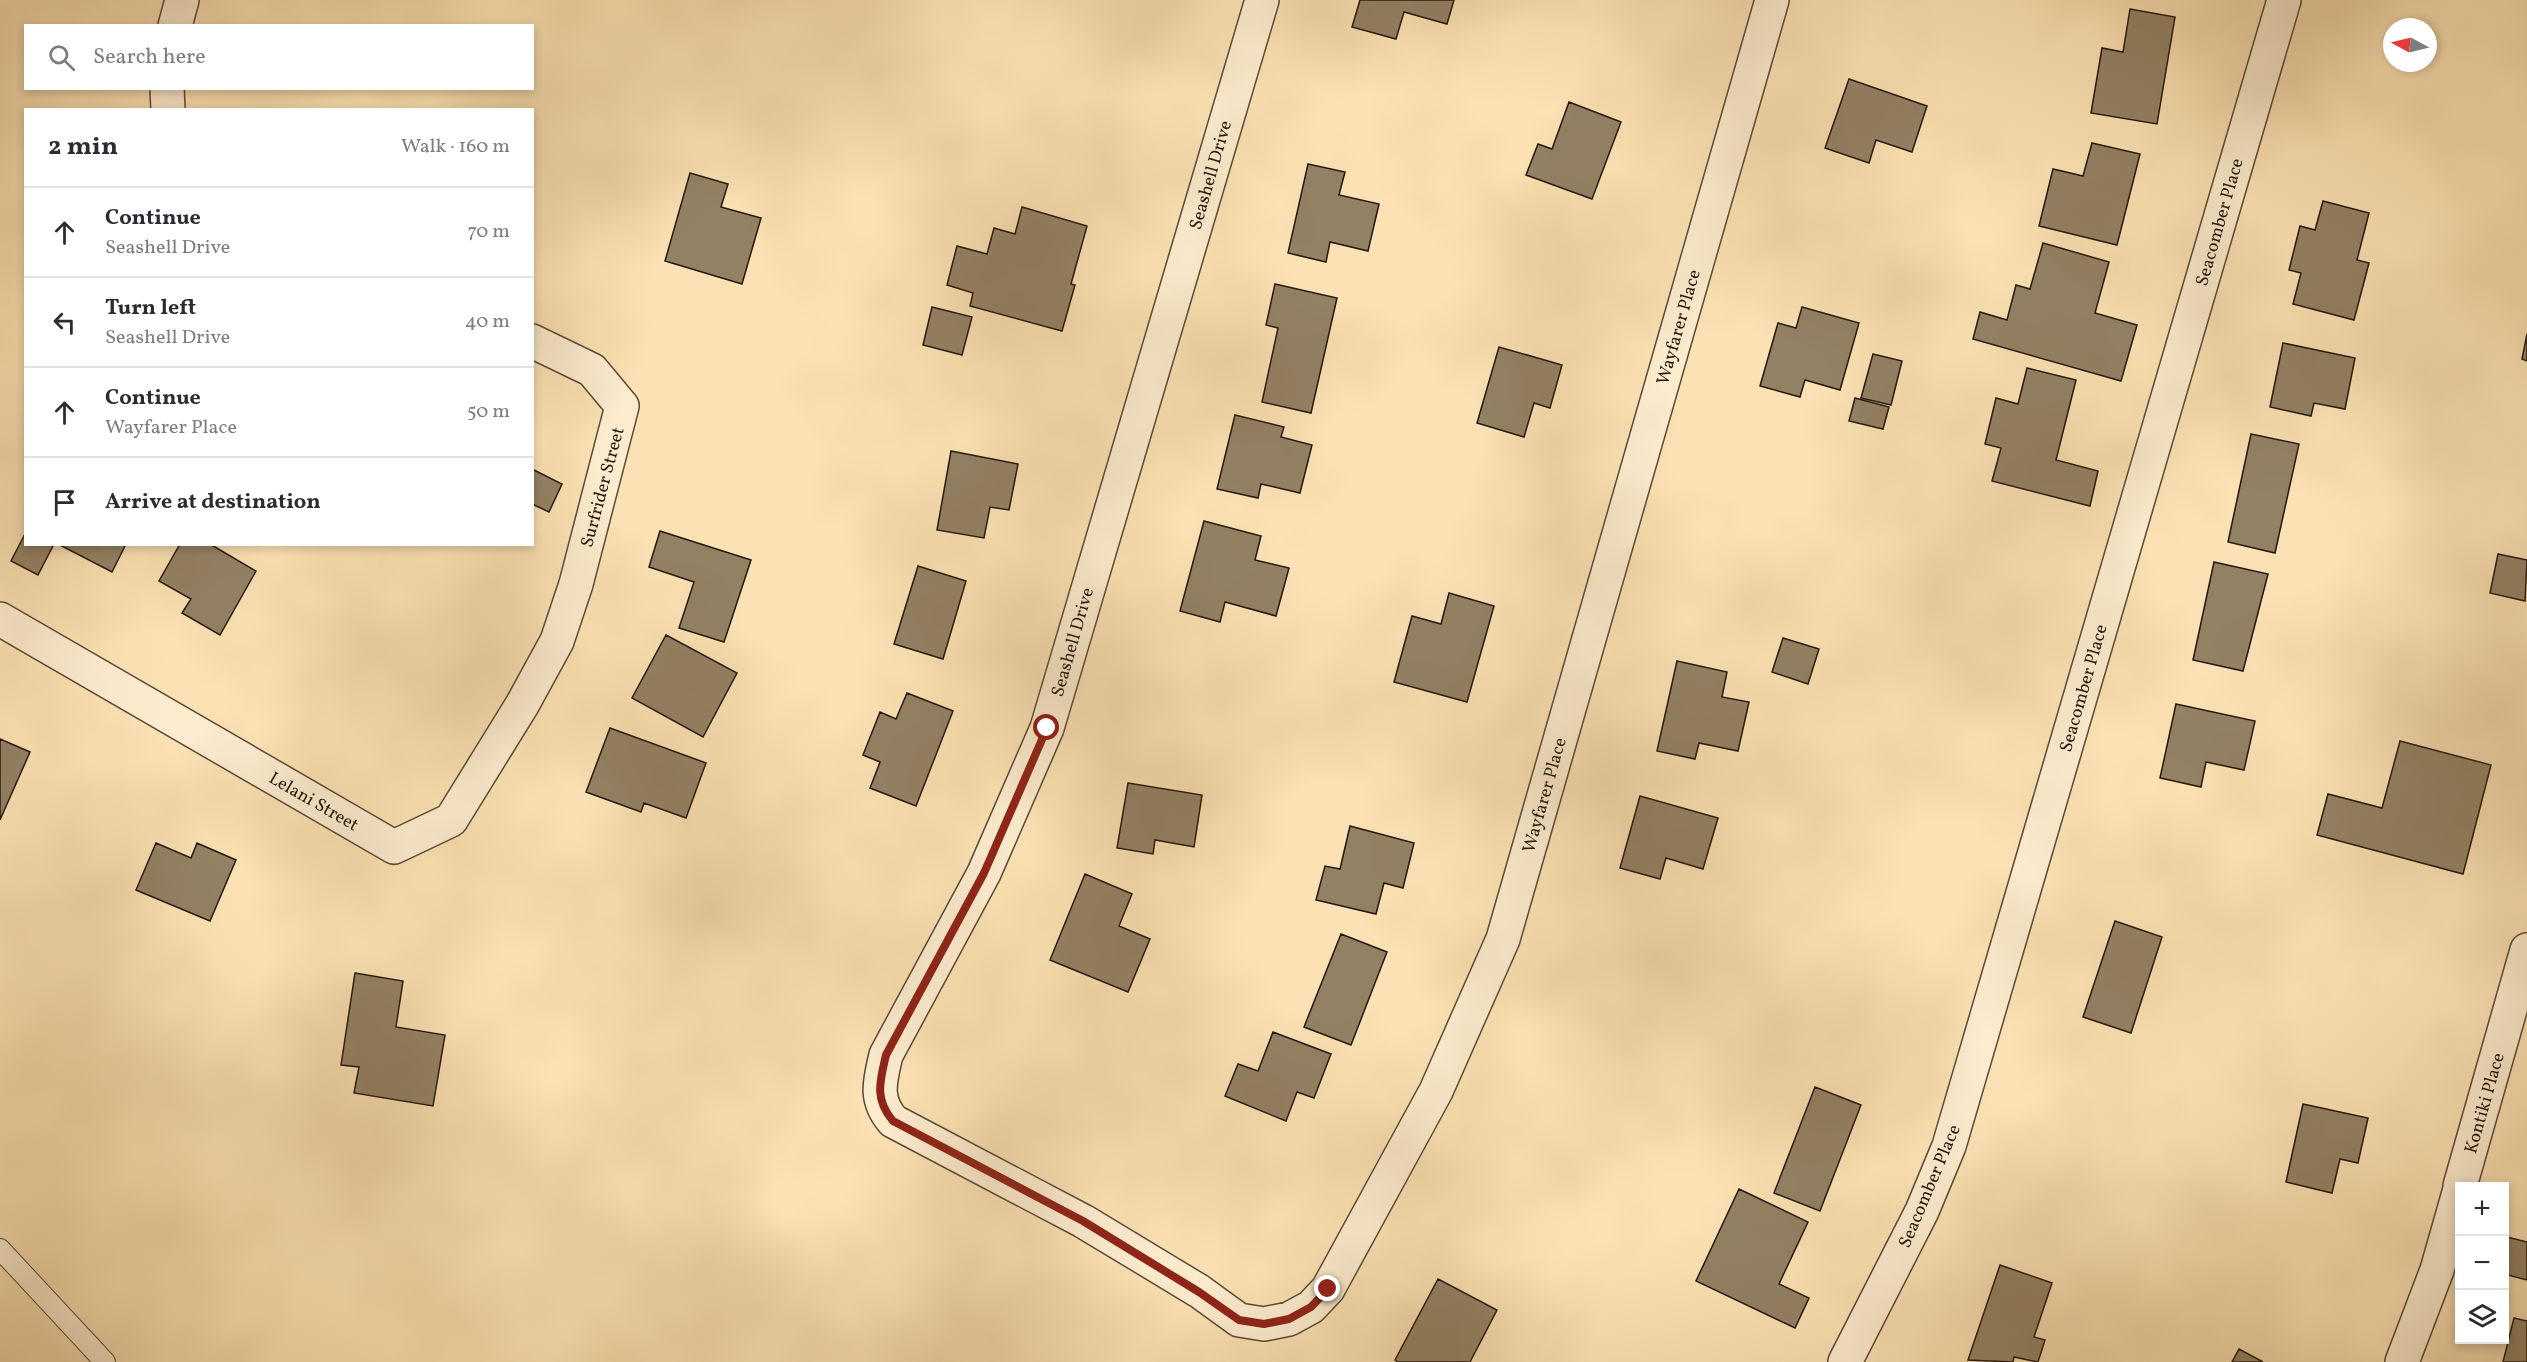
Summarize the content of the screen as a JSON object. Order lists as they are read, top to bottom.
{
  "streets": {
    "street": [
      "Seashell Drive",
      "Seacomber Place",
      "Wayfarer Place",
      "Surfrider Street",
      "Lelani Street",
      "Kontiki Place"
    ]
  },
  "crossings": [
    ["Seashell Drive", "Wayfarer Place"],
    ["Surfrider Street", "Lelani Street"]
  ],
  "north": "left",
  "page": {
    "search": "Search here",
    "heading": ["2 min", "Walk · 160 m"],
    "list": [
      ["Continue", "Seashell Drive", "70 m"],
      ["Turn left", "Seashell Drive", "40 m"],
      ["Continue", "Wayfarer Place", "50 m"],
      "Arrive at destination"
    ],
    "map_buttons": ["+", "−"]
  }
}
